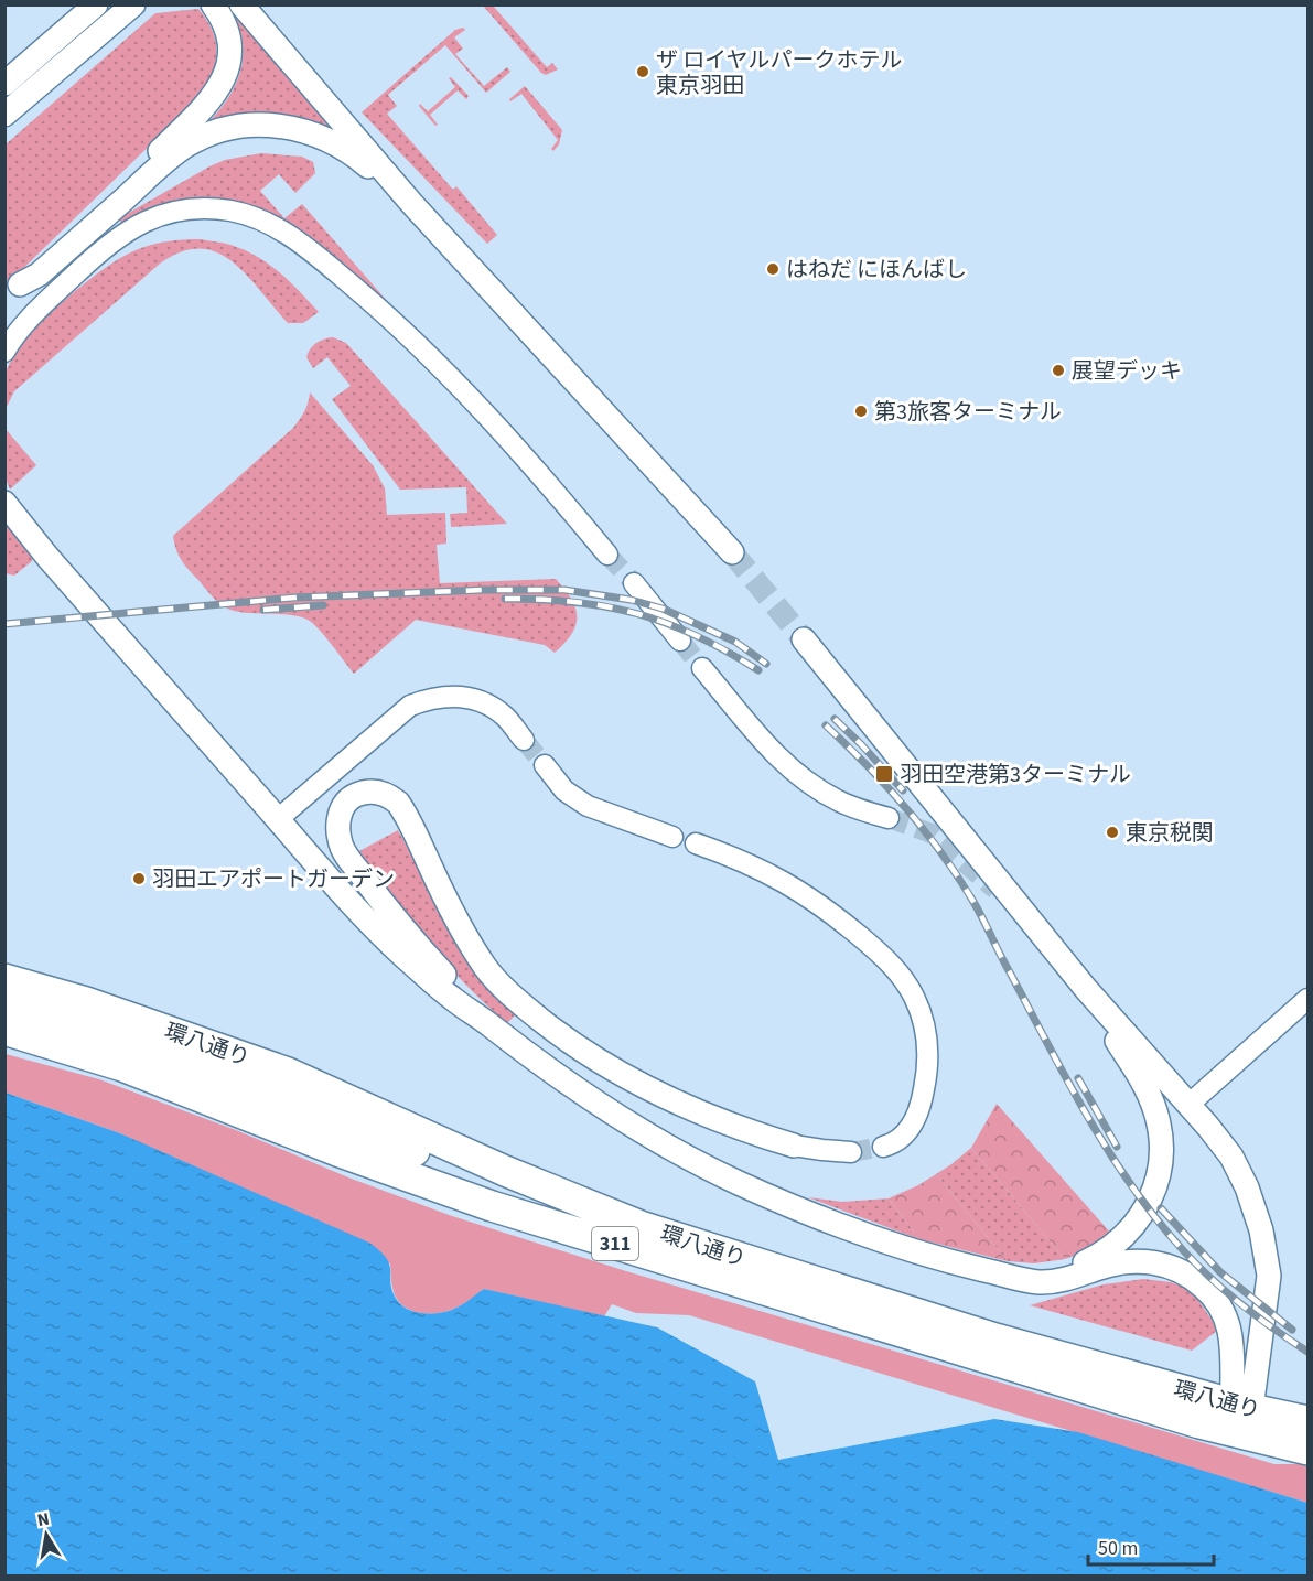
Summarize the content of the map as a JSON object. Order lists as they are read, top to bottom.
{
  "streets": {
    "main road": ["環八通り", "311"]
  },
  "crossings": [
    ["環八通り", "311"]
  ],
  "places": {
    "other": [
      "ザ ロイヤルパークホテル 東京羽田",
      "はねだ にほんばし",
      "展望デッキ",
      "第3旅客ターミナル",
      "東京税関",
      "羽田エアポートガーデン"
    ],
    "transit": ["羽田空港第3ターミナル"]
  },
  "scale_bar": "50 m",
  "north": "top"
}
